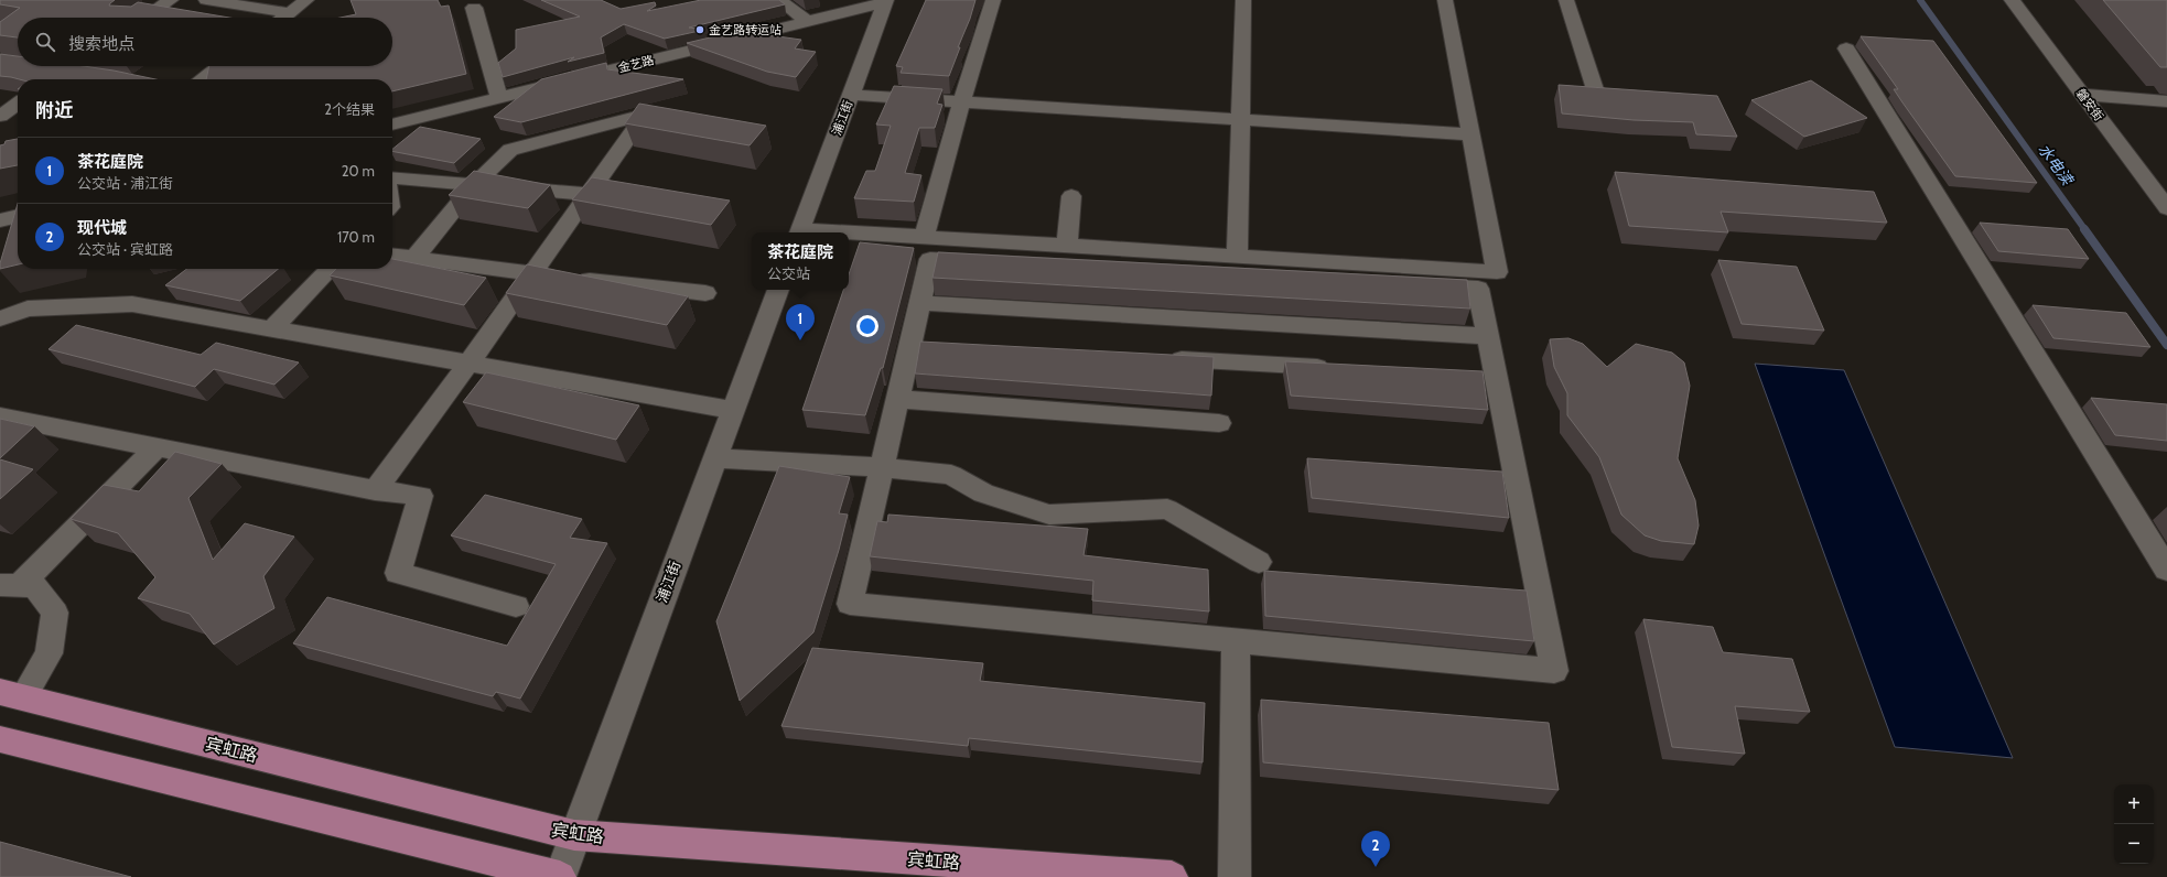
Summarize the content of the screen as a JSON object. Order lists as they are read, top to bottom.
{
  "streets": {
    "main road": ["宾虹路"],
    "street": ["金艺路", "磐安街", "浦江街"]
  },
  "crossings": [
    ["金艺路", "浦江街"],
    ["浦江街", "宾虹路"]
  ],
  "water": ["水电渎"],
  "places": ["金艺路转运站"],
  "page": {
    "search": "搜索地点",
    "heading": ["附近", "2个结果"],
    "list": [
      {
        "mark": "1",
        "name": "茶花庭院",
        "note": "公交站 · 浦江街",
        "value": "20 m"
      },
      {
        "mark": "2",
        "name": "现代城",
        "note": "公交站 · 宾虹路",
        "value": "170 m"
      }
    ],
    "popup": ["茶花庭院", "公交站"],
    "pins": ["1", "2"],
    "map_buttons": ["+", "−"]
  }
}
